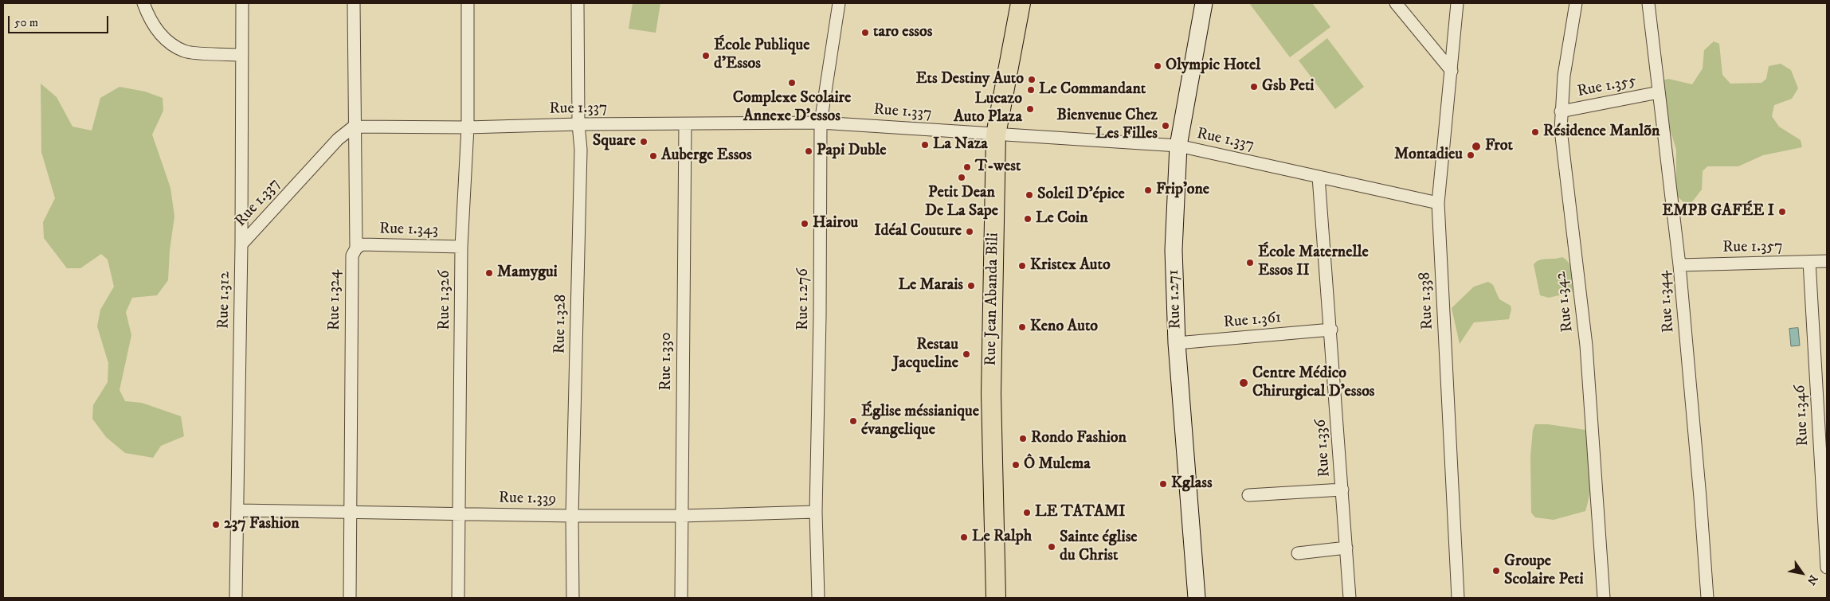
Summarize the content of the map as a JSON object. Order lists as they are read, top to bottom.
{
  "streets": {
    "main road": ["Rue Jean Abanda Bili"],
    "street": [
      "Rue 1.355",
      "Rue 1.337",
      "Rue 1.343",
      "Rue 1.357",
      "Rue 1.276",
      "Rue 1.271",
      "Rue 1.312",
      "Rue 1.324",
      "Rue 1.326",
      "Rue 1.338",
      "Rue 1.342",
      "Rue 1.344",
      "Rue 1.361",
      "Rue 1.328",
      "Rue 1.330",
      "Rue 1.346",
      "Rue 1.336",
      "Rue 1.339"
    ]
  },
  "crossings": [
    ["Rue 1.355", "Rue 1.342"],
    ["Rue 1.355", "Rue 1.344"],
    ["Rue 1.337", "Rue 1.276"],
    ["Rue 1.337", "Rue Jean Abanda Bili"],
    ["Rue 1.337", "Rue 1.271"],
    ["Rue 1.337", "Rue 1.312"],
    ["Rue 1.337", "Rue 1.324"],
    ["Rue 1.337", "Rue 1.326"],
    ["Rue 1.337", "Rue 1.338"],
    ["Rue 1.337", "Rue 1.328"],
    ["Rue 1.337", "Rue 1.330"],
    ["Rue 1.337", "Rue 1.336"],
    ["Rue 1.343", "Rue 1.324"],
    ["Rue 1.343", "Rue 1.326"],
    ["Rue 1.357", "Rue 1.344"],
    ["Rue 1.357", "Rue 1.346"],
    ["Rue 1.276", "Rue 1.339"],
    ["Rue 1.271", "Rue 1.361"],
    ["Rue 1.312", "Rue 1.339"],
    ["Rue 1.324", "Rue 1.339"],
    ["Rue 1.326", "Rue 1.339"],
    ["Rue 1.361", "Rue 1.336"],
    ["Rue 1.328", "Rue 1.339"],
    ["Rue 1.330", "Rue 1.339"]
  ],
  "places": [
    "taro essos",
    "École Publique d'Essos",
    "Olympic Hotel",
    "Ets Destiny Auto",
    "Complexe Scolaire Annexe D'essos",
    "Gsb Peti",
    "Le Commandant",
    "Lucazo Auto Plaza",
    "Bienvenue Chez Les Filles",
    "Résidence Manlõn",
    "Square",
    "La Naza",
    "Frot",
    "Papi Duble",
    "Montadieu",
    "Auberge Essos",
    "T-west",
    "Petit Dean De La Sape",
    "Frip'one",
    "Soleil D'épice",
    "EMPB GAFÉE I",
    "Le Coin",
    "Hairou",
    "Idéal Couture",
    "École Maternelle Essos II",
    "Kristex Auto",
    "Mamygui",
    "Le Marais",
    "Keno Auto",
    "Restau Jacqueline",
    "Centre Médico Chirurgical D'essos",
    "Église méssianique évangelique",
    "Rondo Fashion",
    "Ô Mulema",
    "Kglass",
    "LE TATAMI",
    "237 Fashion",
    "Le Ralph",
    "Sainte église du Christ",
    "Groupe Scolaire Peti"
  ],
  "scale_bar": "50 m",
  "north": "bottom right"
}
